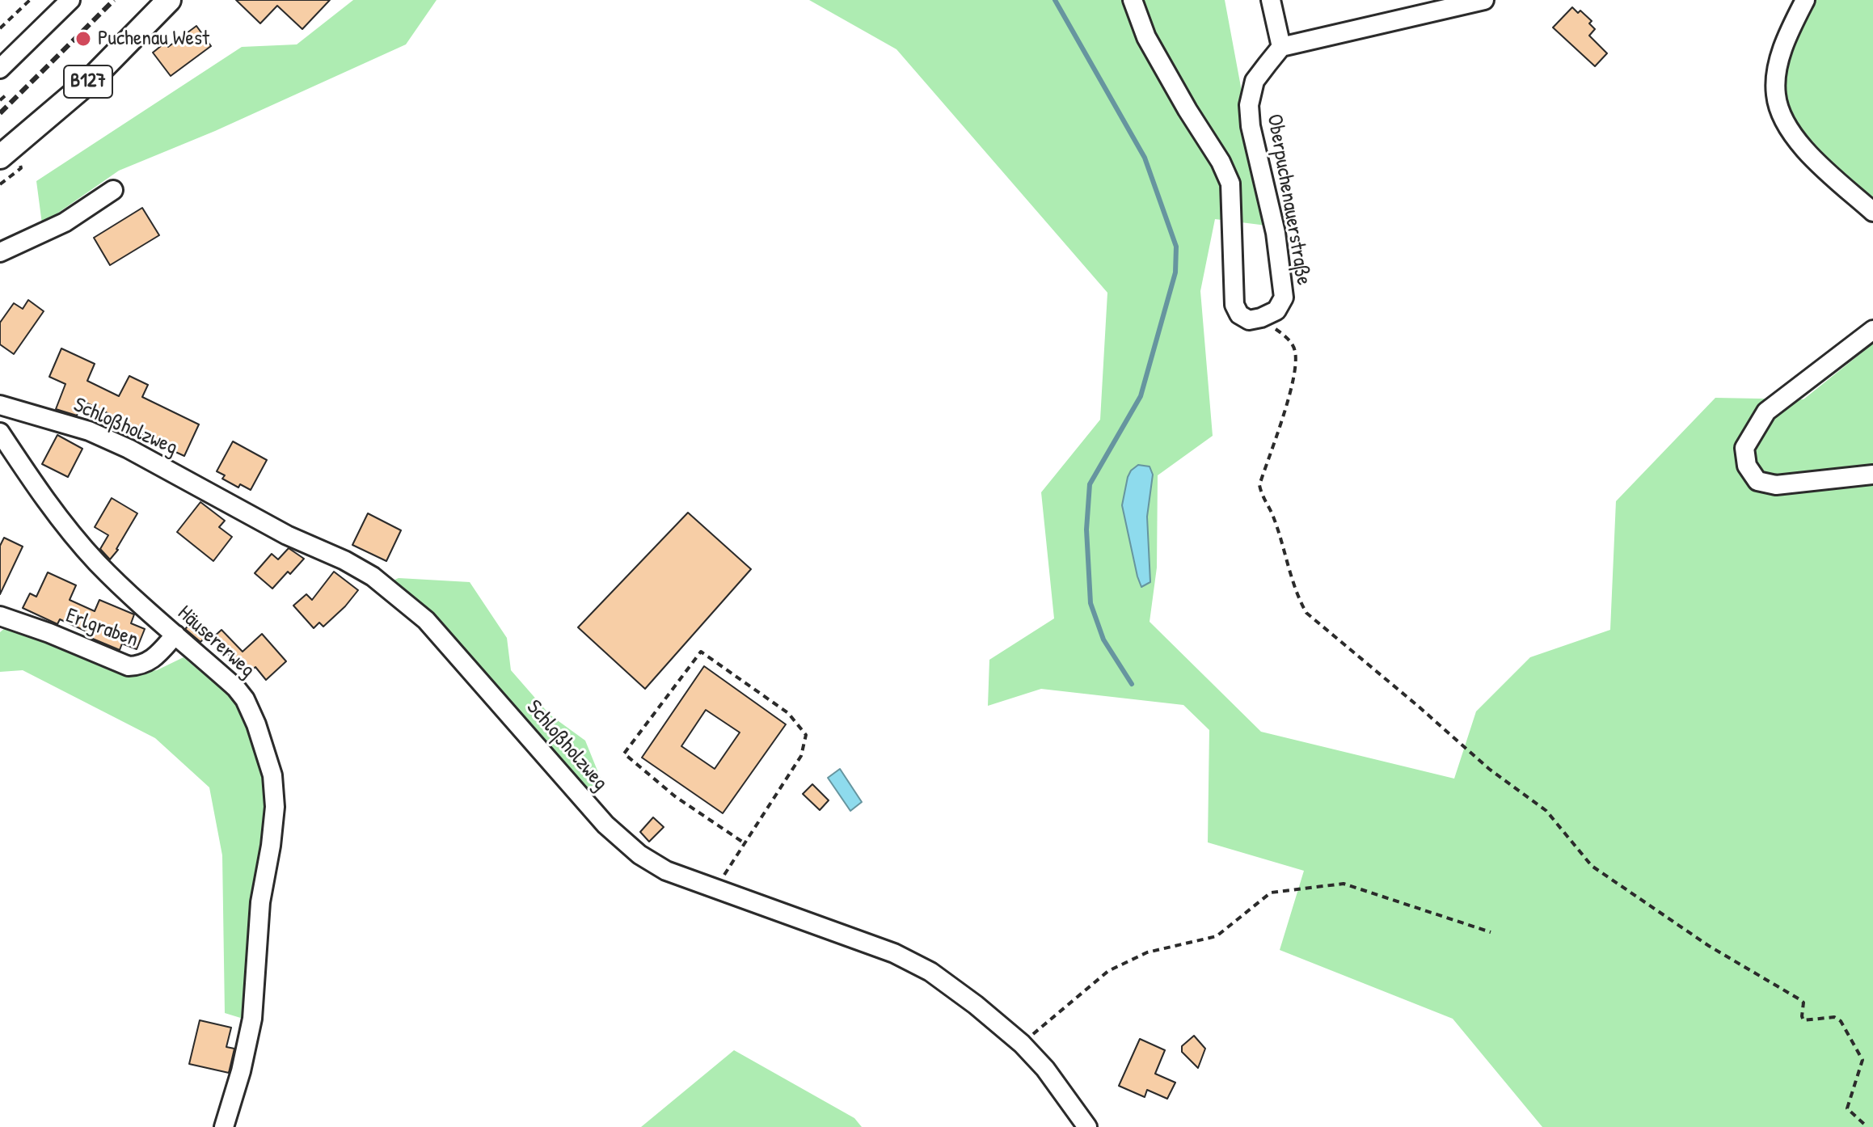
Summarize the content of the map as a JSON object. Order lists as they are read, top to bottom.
{
  "streets": {
    "main road": ["B127"],
    "street": [
      "Oberpuchenauerstraße",
      "Schloßholzweg",
      "Erlgraben",
      "Häusererweg"
    ]
  },
  "crossings": [
    ["Erlgraben", "Häusererweg"]
  ],
  "places": ["Puchenau West"]
}
